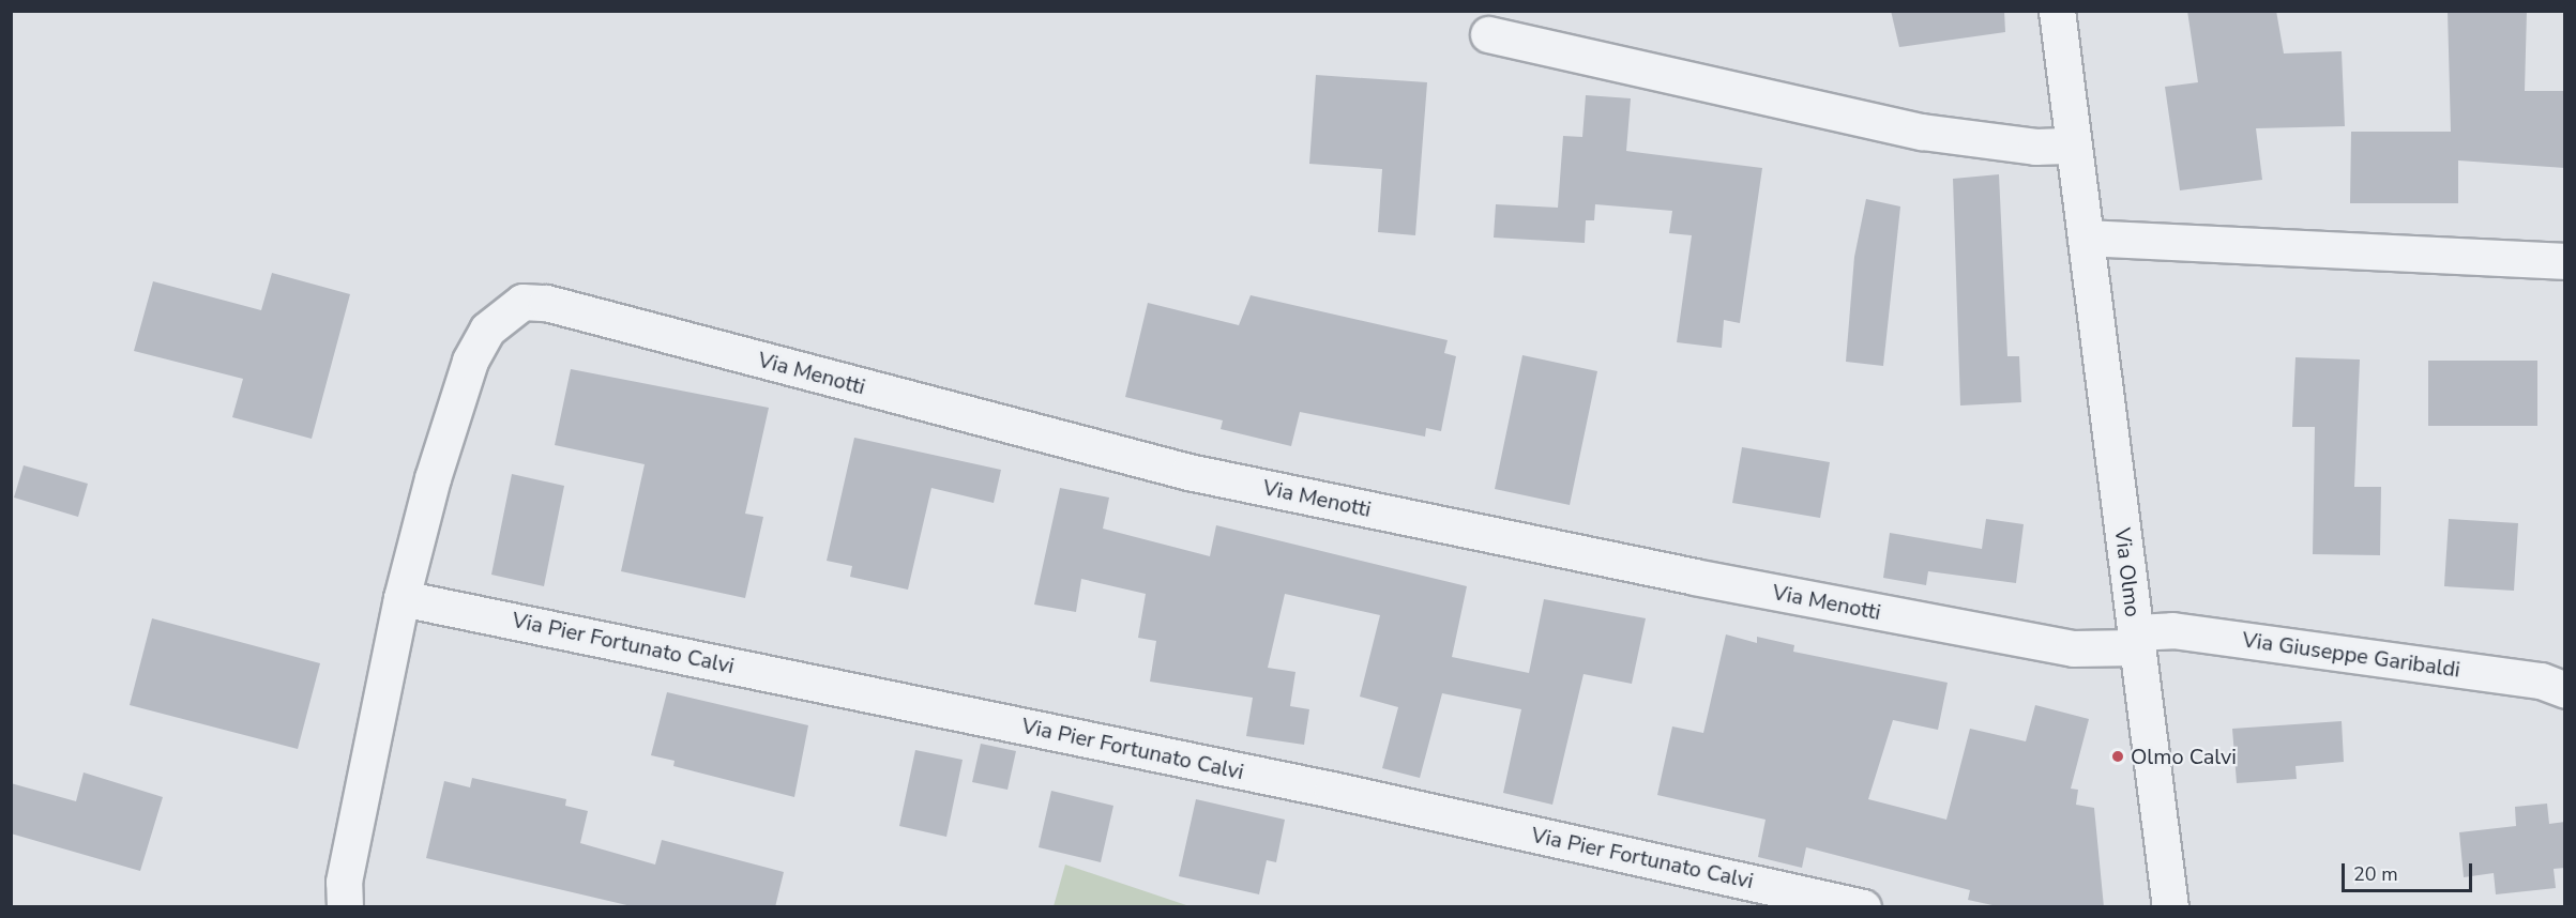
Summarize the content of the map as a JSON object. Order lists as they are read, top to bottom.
{
  "streets": {
    "street": [
      "Via Menotti",
      "Via Olmo",
      "Via Pier Fortunato Calvi",
      "Via Giuseppe Garibaldi"
    ]
  },
  "crossings": [
    ["Via Menotti", "Via Olmo"],
    ["Via Menotti", "Via Pier Fortunato Calvi"],
    ["Via Menotti", "Via Giuseppe Garibaldi"],
    ["Via Olmo", "Via Giuseppe Garibaldi"]
  ],
  "places": ["Olmo Calvi"],
  "scale_bar": "20 m"
}
